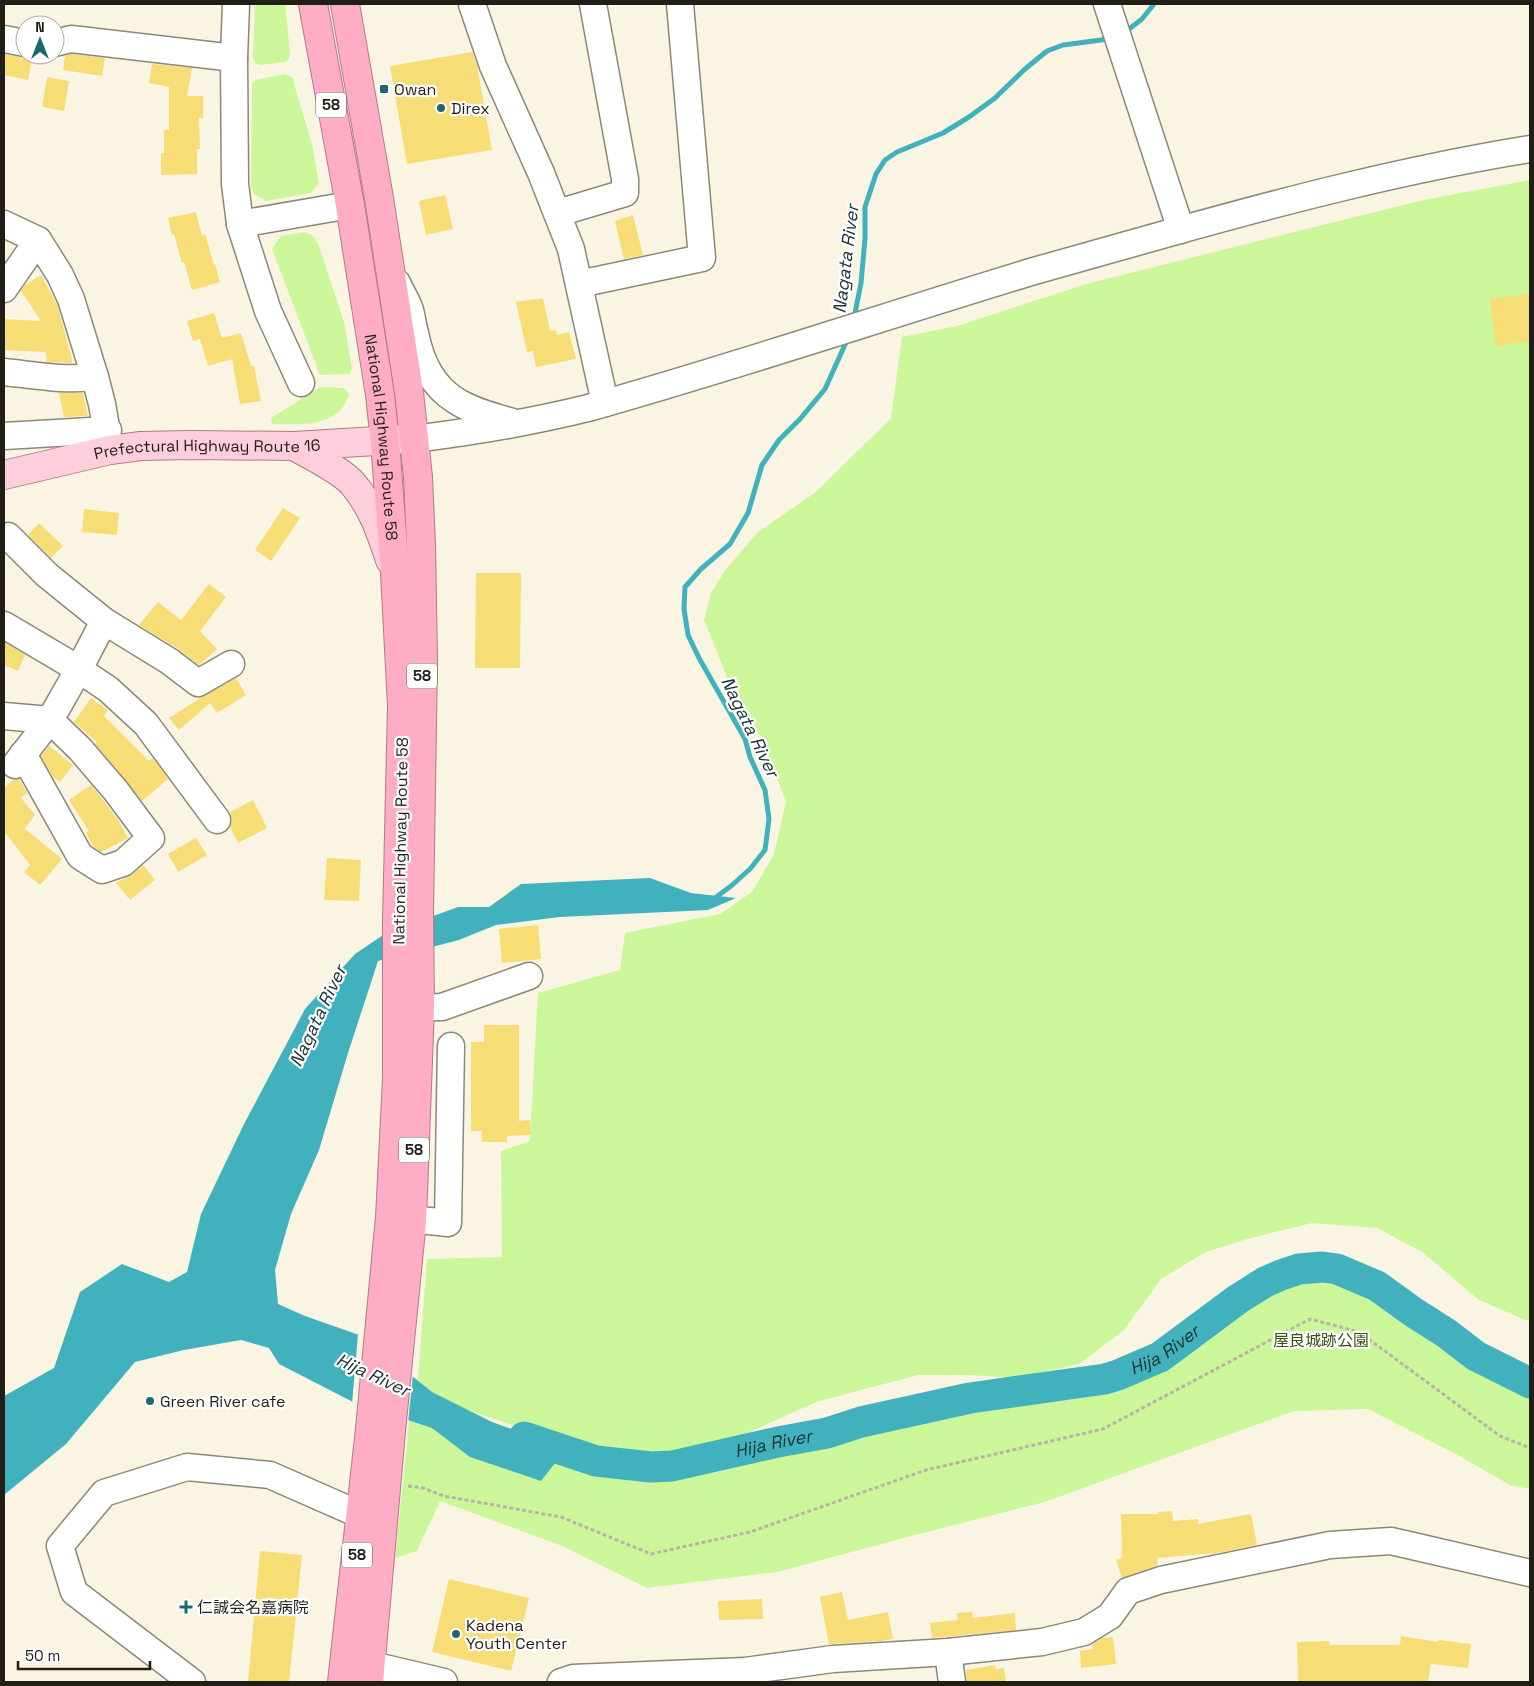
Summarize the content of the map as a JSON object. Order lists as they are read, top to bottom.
{
  "streets": {
    "highway": ["58", "National Highway Route 58"],
    "main road": ["Prefectural Highway Route 16"]
  },
  "crossings": [
    ["National Highway Route 58", "Prefectural Highway Route 16"]
  ],
  "water": ["Nagata River", "Hija River"],
  "parks": ["屋良城跡公園"],
  "places": {
    "transit": ["Owan"],
    "other": ["Direx", "Green River cafe", "Kadena Youth Center"],
    "health": ["仁誠会名嘉病院"]
  },
  "scale_bar": "50 m",
  "north": "top"
}
